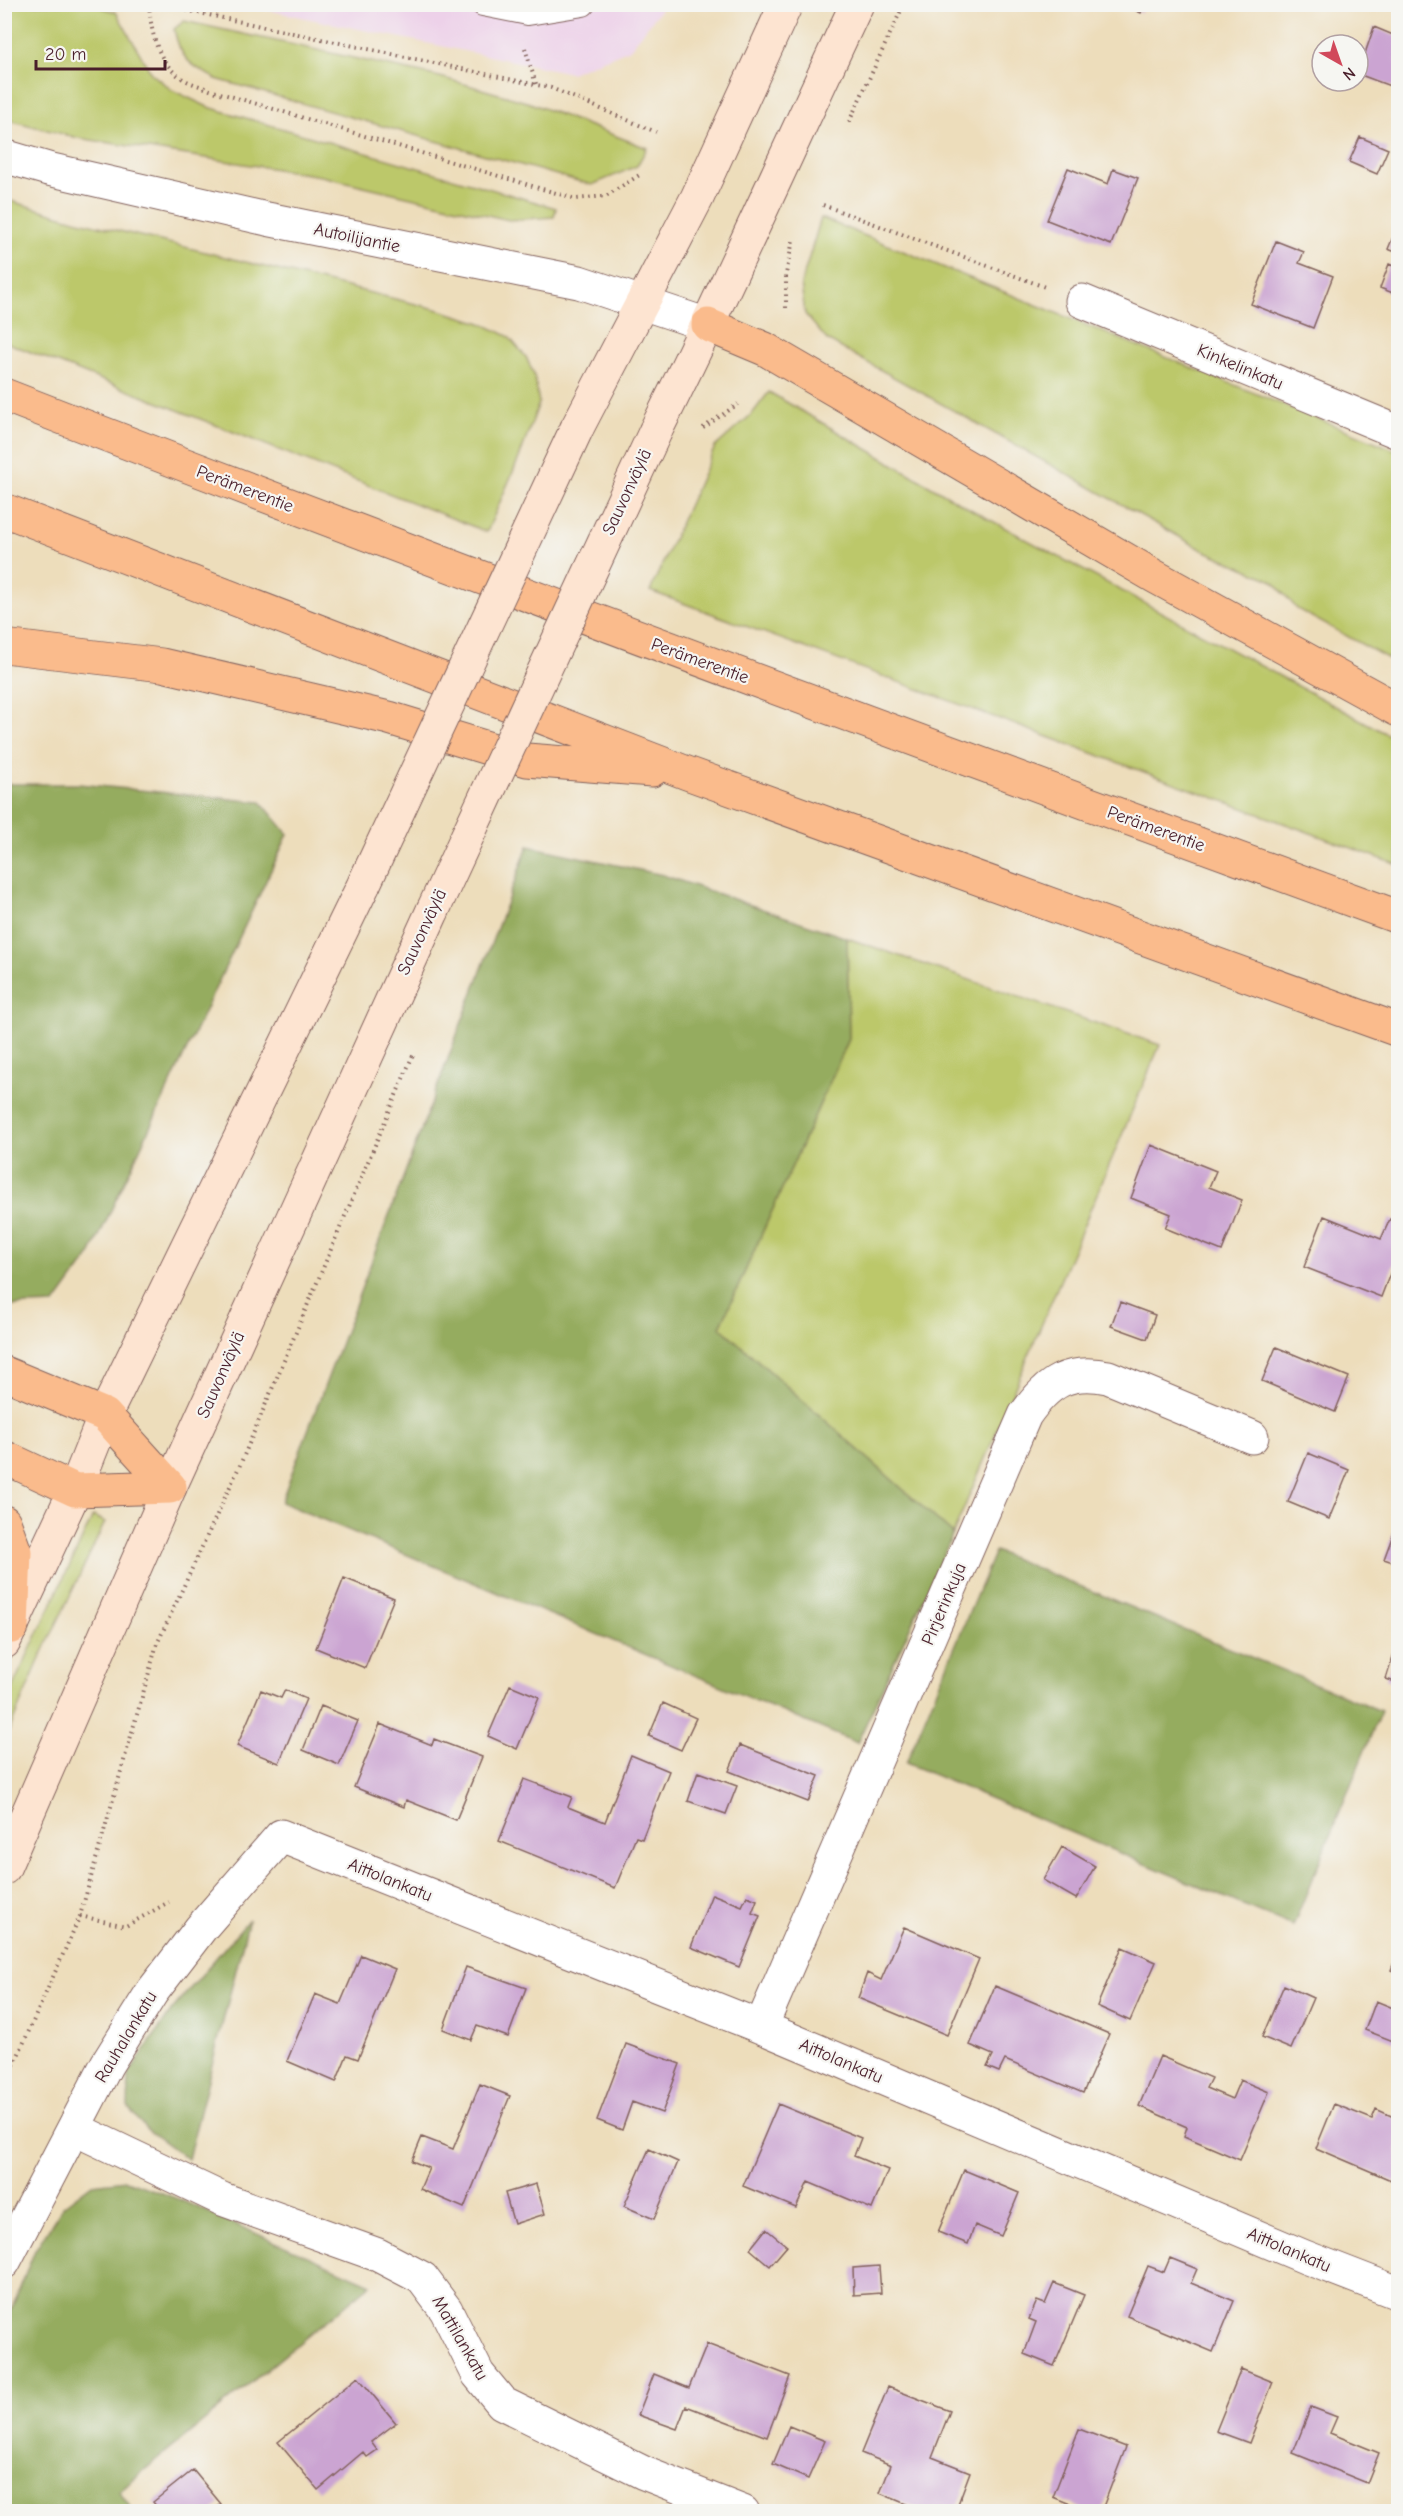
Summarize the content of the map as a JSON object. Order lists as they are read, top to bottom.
{
  "streets": {
    "highway": ["Perämerentie"],
    "main road": ["Sauvonväylä"],
    "street": [
      "Autoilijantie",
      "Kinkelinkatu",
      "Pirjerinkuja",
      "Aittolankatu",
      "Rauhalankatu",
      "Mattilankatu"
    ]
  },
  "crossings": [
    ["Autoilijantie", "Sauvonväylä"],
    ["Pirjerinkuja", "Aittolankatu"],
    ["Aittolankatu", "Rauhalankatu"],
    ["Rauhalankatu", "Mattilankatu"]
  ],
  "scale_bar": "20 m",
  "north": "bottom right"
}
